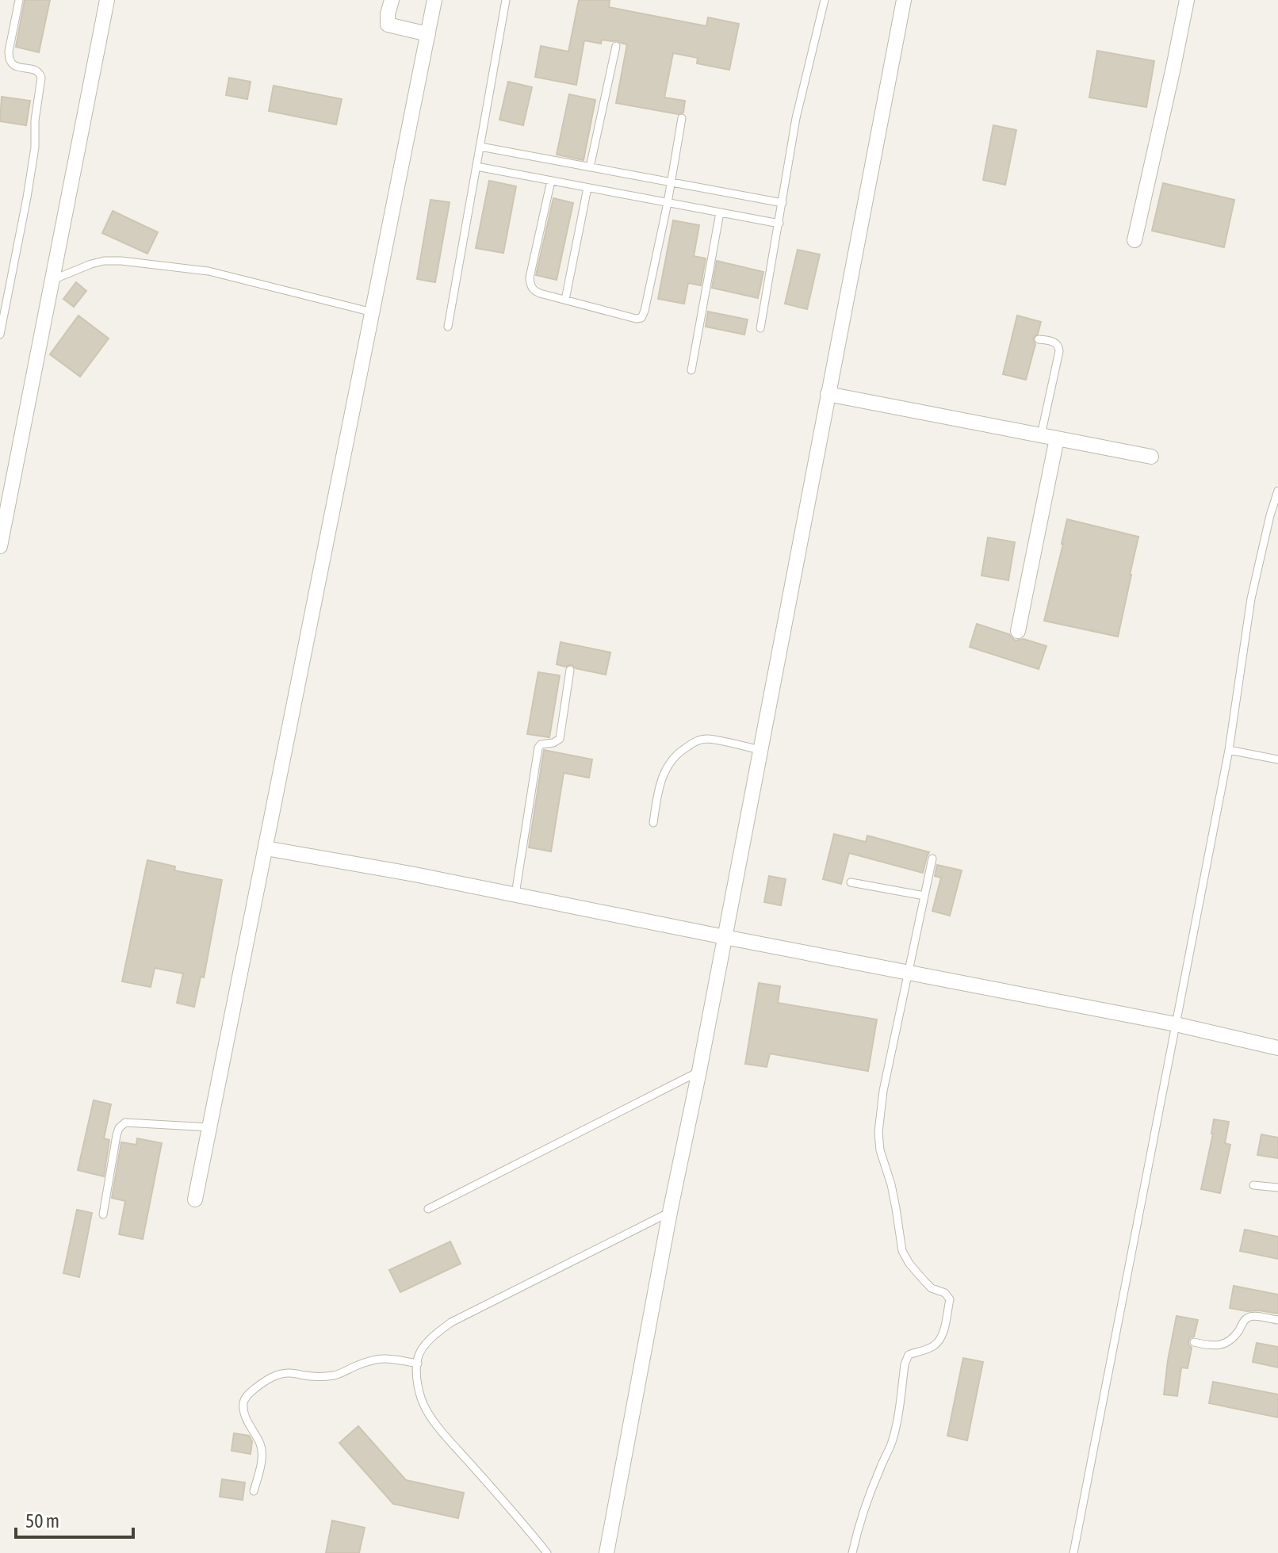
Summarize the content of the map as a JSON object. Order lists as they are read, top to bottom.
{
  "scale_bar": "50 m"
}
